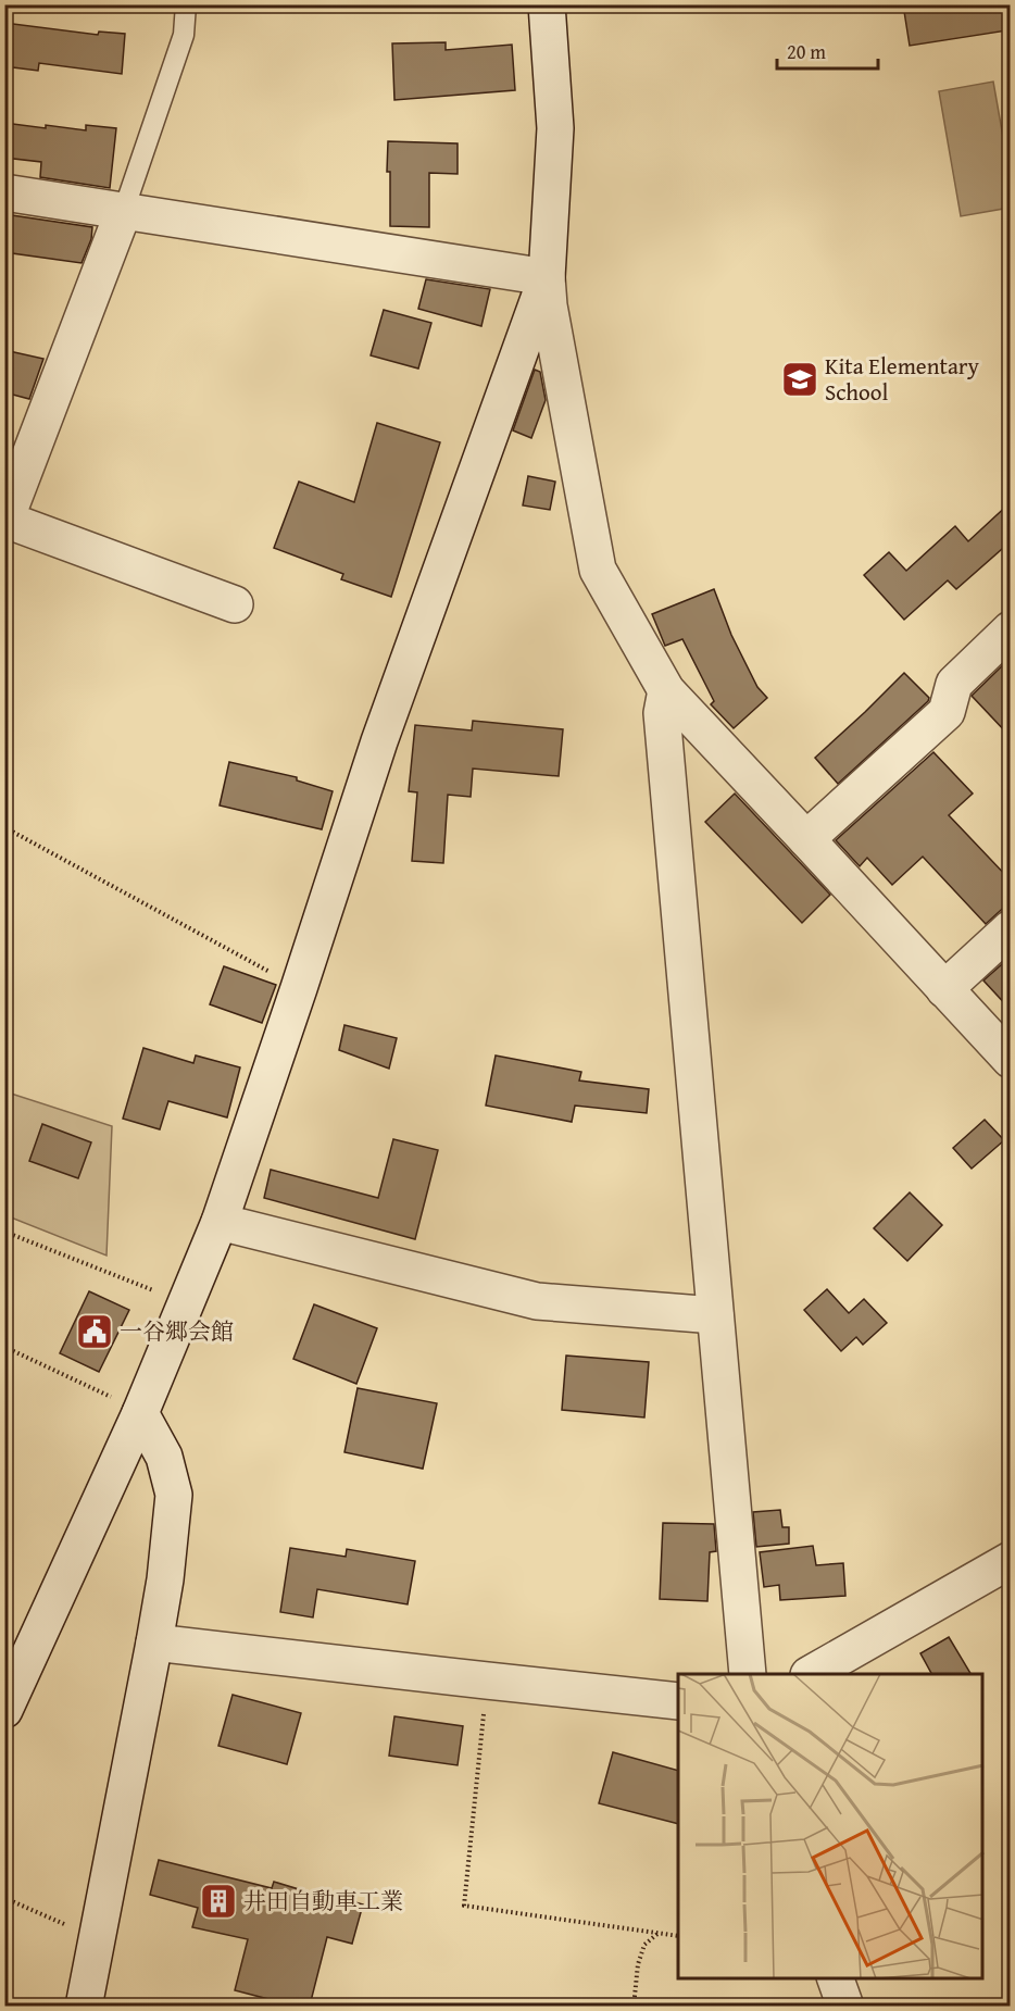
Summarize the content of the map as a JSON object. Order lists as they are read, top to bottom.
{
  "places": {
    "school or university": ["Kita Elementary School"],
    "public building": ["一谷郷会館"],
    "building": ["井田自動車工業"]
  },
  "scale_bar": "20 m"
}
